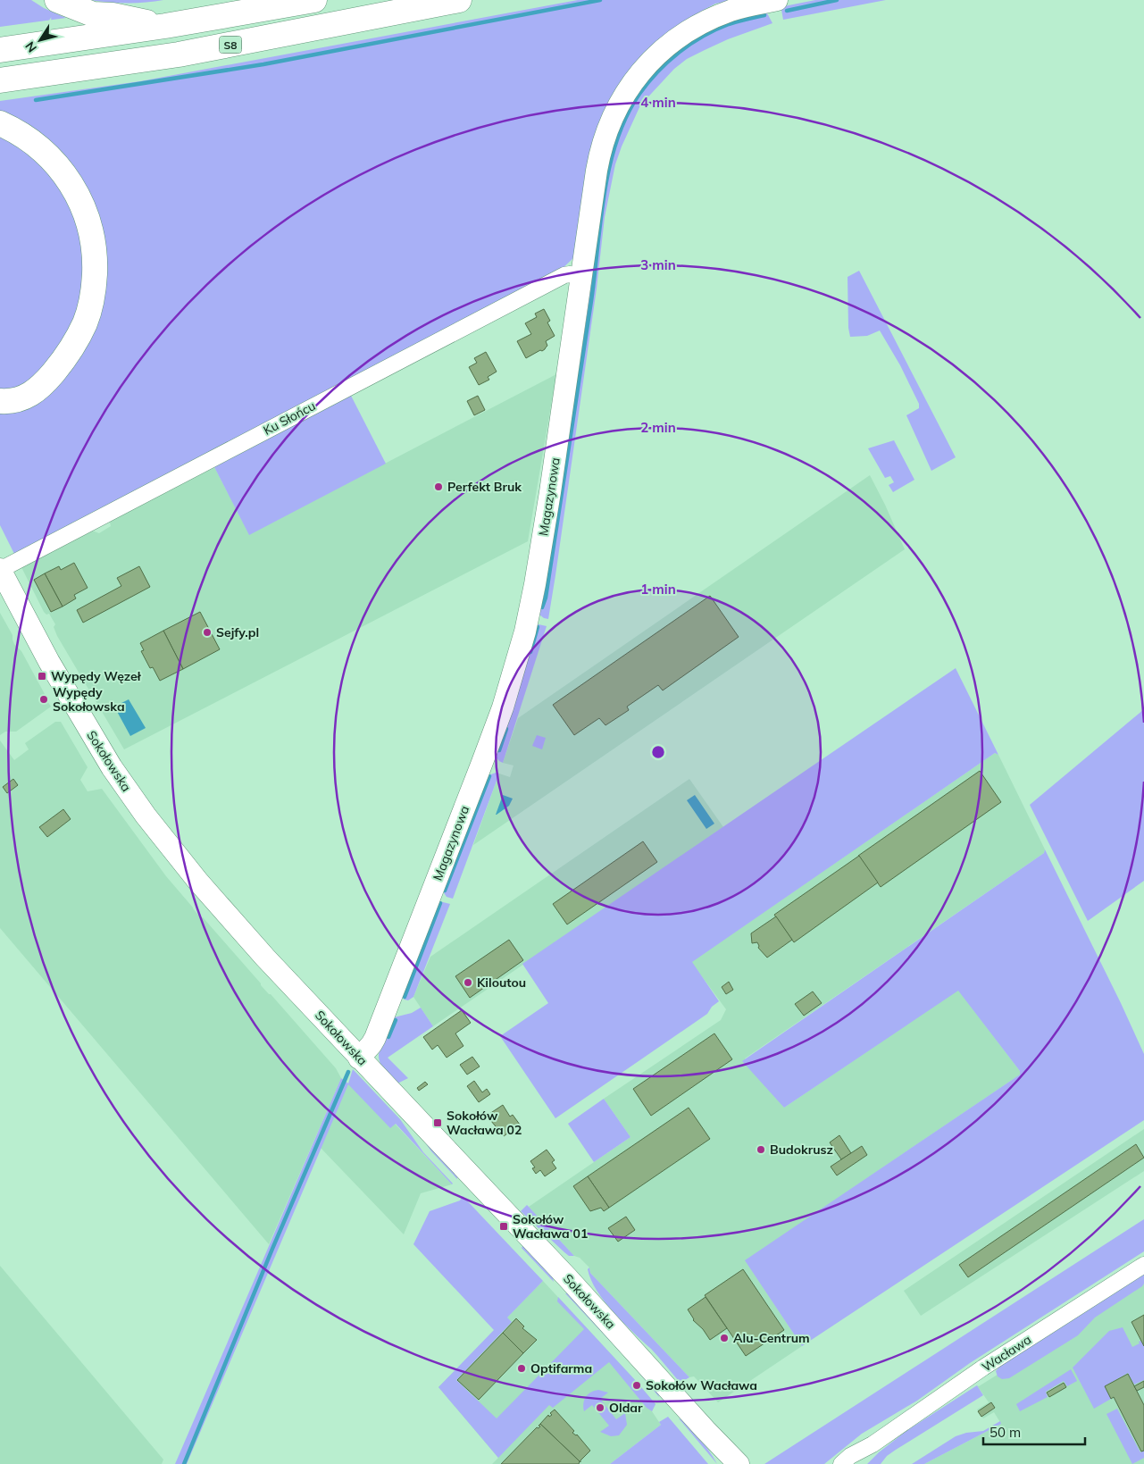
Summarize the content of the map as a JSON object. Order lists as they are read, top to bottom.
{
  "streets": {
    "highway": ["S8"],
    "street": [
      "Ku Słońcu",
      "Magazynowa",
      "Sokołowska",
      "Wacława"
    ]
  },
  "crossings": [
    ["Ku Słońcu", "Magazynowa"],
    ["Ku Słońcu", "Sokołowska"],
    ["Magazynowa", "Sokołowska"]
  ],
  "places": {
    "other": [
      "Perfekt Bruk",
      "Sejfy.pl",
      "Wypędy Sokołowska",
      "Kiloutou",
      "Budokrusz",
      "Alu-Centrum",
      "Optifarma",
      "Sokołów Wacława",
      "Oldar"
    ],
    "transit": ["Wypędy Węzeł", "Sokołów Wacława 02", "Sokołów Wacława 01"]
  },
  "scale_bar": "50 m",
  "north": "bottom left",
  "rings": [
    "4 min",
    "3 min",
    "2 min",
    "1 min"
  ]
}
